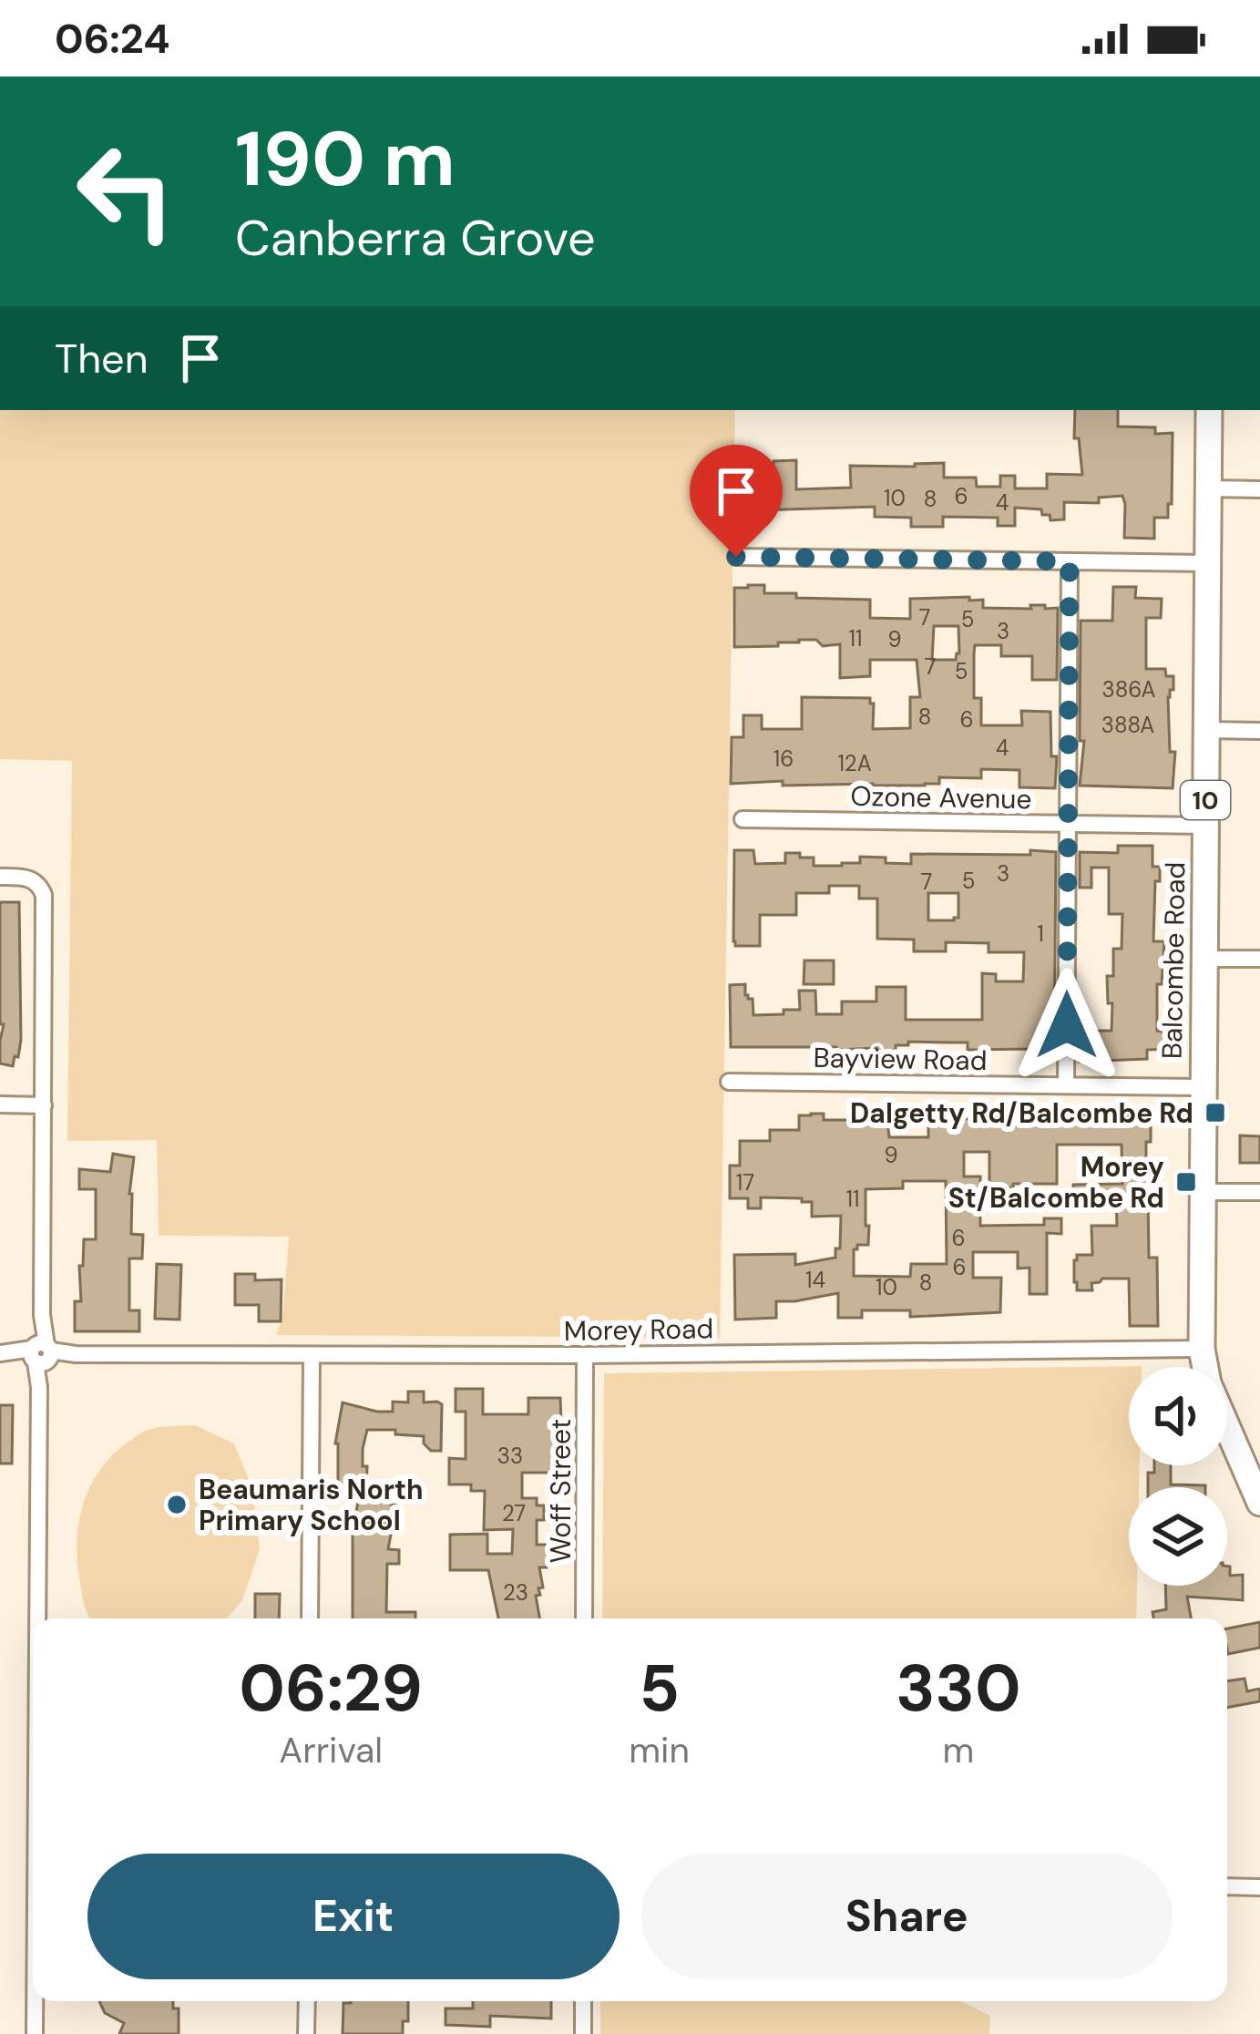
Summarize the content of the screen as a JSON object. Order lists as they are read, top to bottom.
{
  "streets": {
    "main road": ["10", "Balcombe Road"],
    "street": [
      "Ozone Avenue",
      "Bayview Road",
      "Morey Road",
      "Woff Street"
    ]
  },
  "crossings": [
    ["Ozone Avenue", "Balcombe Road"],
    ["Balcombe Road", "Bayview Road"],
    ["Balcombe Road", "Morey Road"],
    ["Morey Road", "Woff Street"]
  ],
  "places": {
    "transit": ["Dalgetty Rd/Balcombe Rd", "Morey St/Balcombe Rd"],
    "other": ["Beaumaris North Primary School"]
  },
  "house_numbers": [
    "6",
    "10",
    "8",
    "4",
    "7",
    "5",
    "3",
    "11",
    "9",
    "7",
    "5",
    "386A",
    "8",
    "6",
    "388A",
    "4",
    "16",
    "12A",
    "3",
    "5",
    "7",
    "1",
    "9",
    "17",
    "11",
    "6",
    "6",
    "14",
    "8",
    "10",
    "33",
    "27",
    "23"
  ],
  "page": {
    "status": "06:24",
    "turn": ["190 m", "Canberra Grove"],
    "then": "Then",
    "eta": [
      "06:29",
      "Arrival",
      "5",
      "min",
      "330",
      "m"
    ],
    "buttons": ["Exit", "Share"]
  }
}
